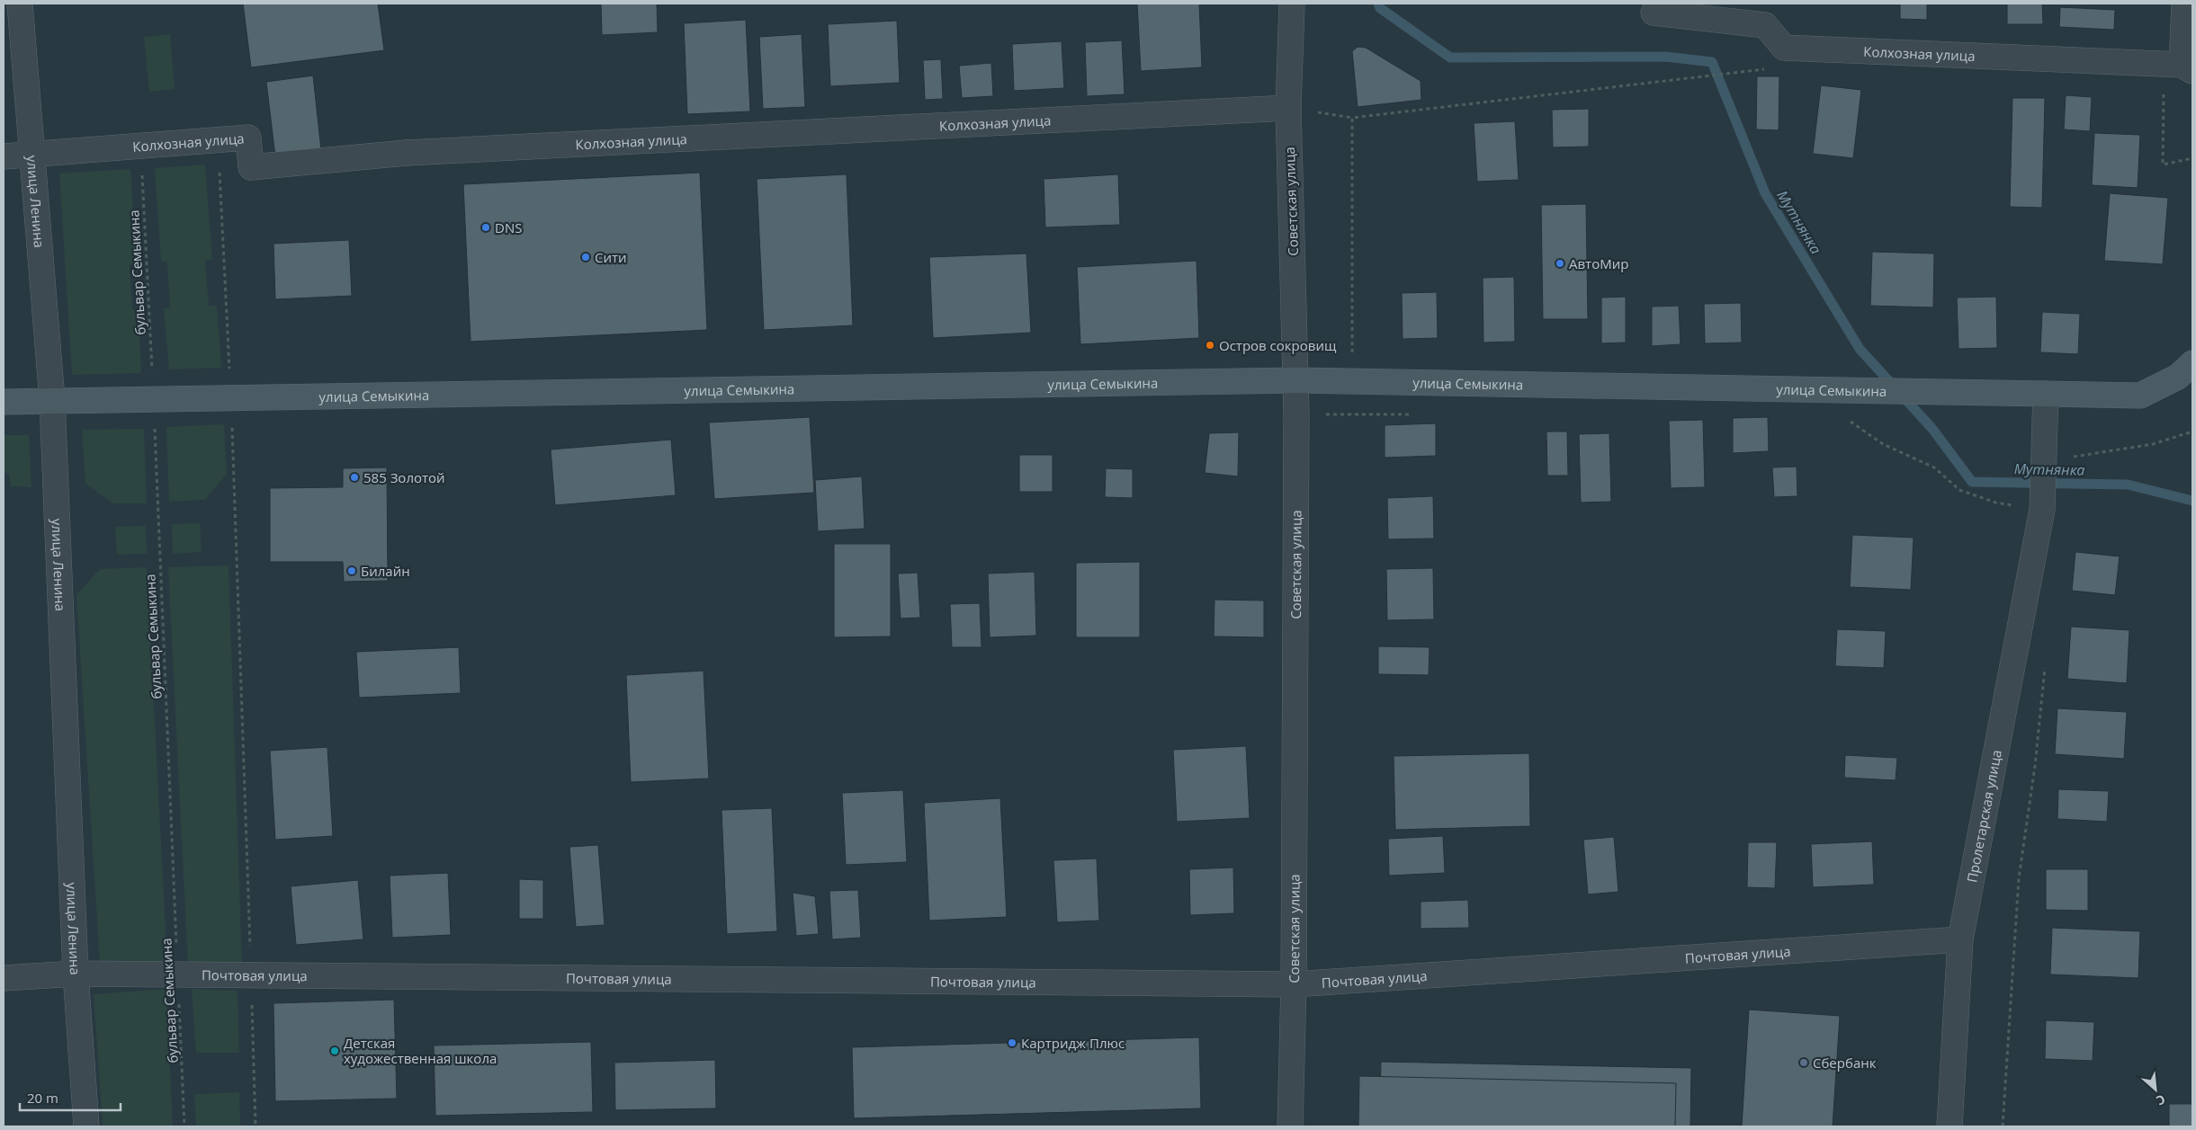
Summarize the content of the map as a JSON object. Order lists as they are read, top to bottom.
{
  "streets": {
    "main road": ["улица Семыкина"],
    "street": [
      "Колхозная улица",
      "улица Ленина",
      "Советская улица",
      "Пролетарская улица",
      "Почтовая улица"
    ],
    "path": ["бульвар Семыкина"]
  },
  "crossings": [
    ["Колхозная улица", "улица Ленина"],
    ["Колхозная улица", "Советская улица"],
    ["Колхозная улица", "бульвар Семыкина"],
    ["улица Ленина", "улица Семыкина"],
    ["улица Ленина", "Почтовая улица"],
    ["Советская улица", "улица Семыкина"],
    ["Советская улица", "Почтовая улица"],
    ["бульвар Семыкина", "улица Семыкина"],
    ["бульвар Семыкина", "Почтовая улица"],
    ["улица Семыкина", "Пролетарская улица"],
    ["Пролетарская улица", "Почтовая улица"]
  ],
  "water": ["Мутнянка"],
  "places": [
    "DNS",
    "Сити",
    "АвтоМир",
    "Остров сокровищ",
    "585 Золотой",
    "Билайн",
    "Картридж Плюс",
    "Детская художественная школа",
    "Сбербанк"
  ],
  "scale_bar": "20 m",
  "north": "bottom right"
}
